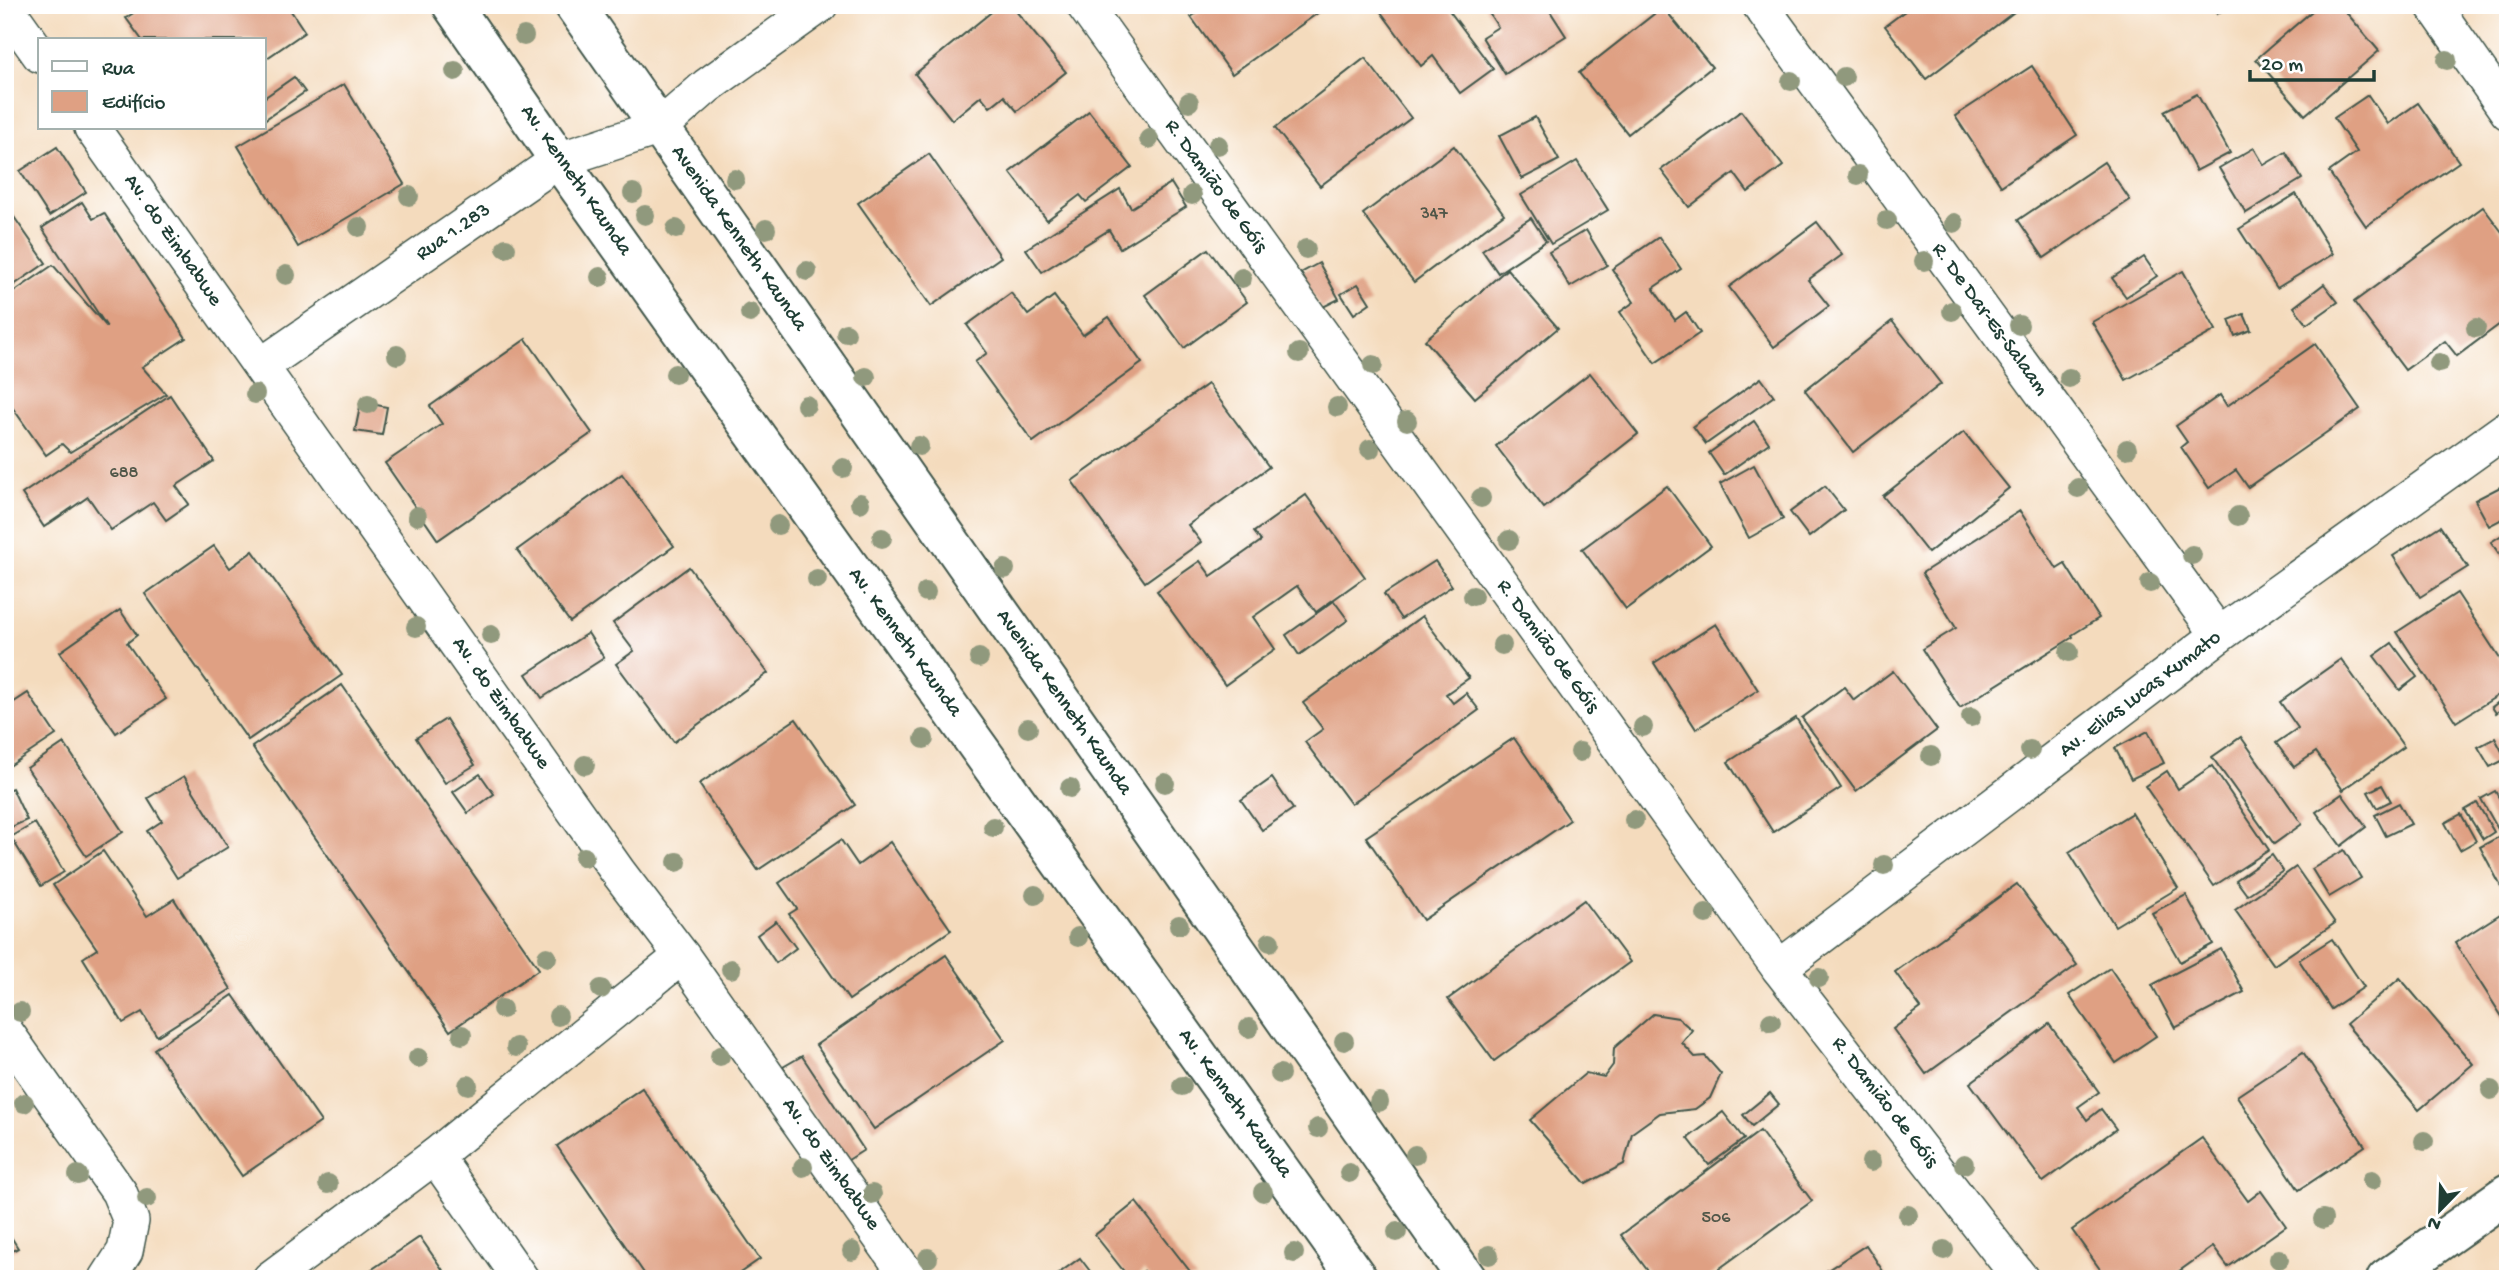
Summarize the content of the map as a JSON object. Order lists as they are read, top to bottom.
{
  "streets": {
    "main road": ["Av. Kenneth Kaunda", "Avenida Kenneth Kaunda"],
    "street": [
      "R. Damião de Góis",
      "Rua 1.283",
      "Av. do Zimbabwe",
      "R. De Dar-Es-Salaam",
      "Av. Elias Lucas Kumato"
    ]
  },
  "crossings": [
    ["Av. Kenneth Kaunda", "Rua 1.283"],
    ["R. Damião de Góis", "Av. Elias Lucas Kumato"],
    ["Rua 1.283", "Avenida Kenneth Kaunda"],
    ["Rua 1.283", "Av. do Zimbabwe"],
    ["R. De Dar-Es-Salaam", "Av. Elias Lucas Kumato"]
  ],
  "house_numbers": ["347", "688", "506"],
  "legend": ["Rua", "Edifício"],
  "scale_bar": "20 m",
  "north": "bottom left"
}
